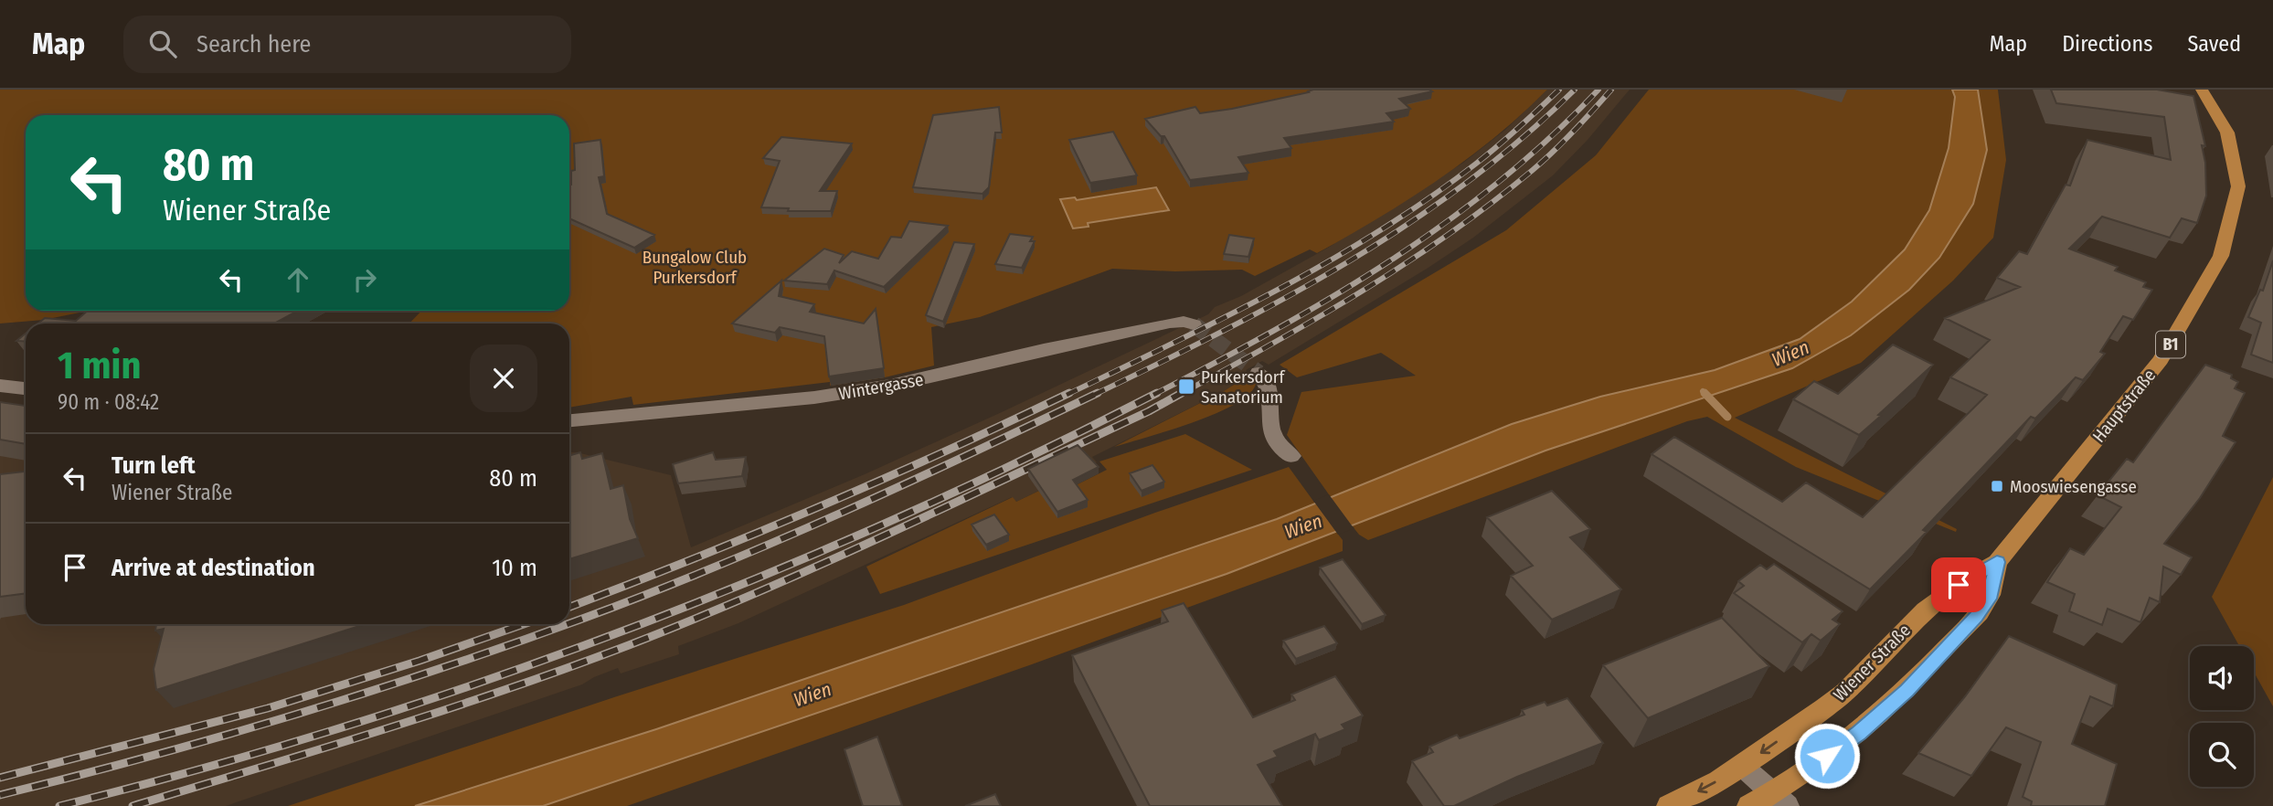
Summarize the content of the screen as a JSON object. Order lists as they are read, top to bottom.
{
  "streets": {
    "main road": ["B1", "Hauptstraße", "Wiener Straße"],
    "street": ["Wintergasse"]
  },
  "crossings": [
    ["B1", "Hauptstraße"],
    ["B1", "Wiener Straße"],
    ["Hauptstraße", "Wiener Straße"]
  ],
  "water": ["Wien"],
  "parks": ["Bungalow Club Purkersdorf"],
  "places": {
    "transit": ["Purkersdorf Sanatorium", "Mooswiesengasse"]
  },
  "page": {
    "header": "Map",
    "search": "Search here",
    "nav": ["Map", "Directions", "Saved"],
    "turn": ["80 m", "Wiener Straße"],
    "heading": ["1 min", "90 m · 08:42"],
    "list": [
      {
        "name": "Turn left",
        "note": "Wiener Straße",
        "value": "80 m"
      },
      {
        "name": "Arrive at destination",
        "value": "10 m"
      }
    ]
  }
}
